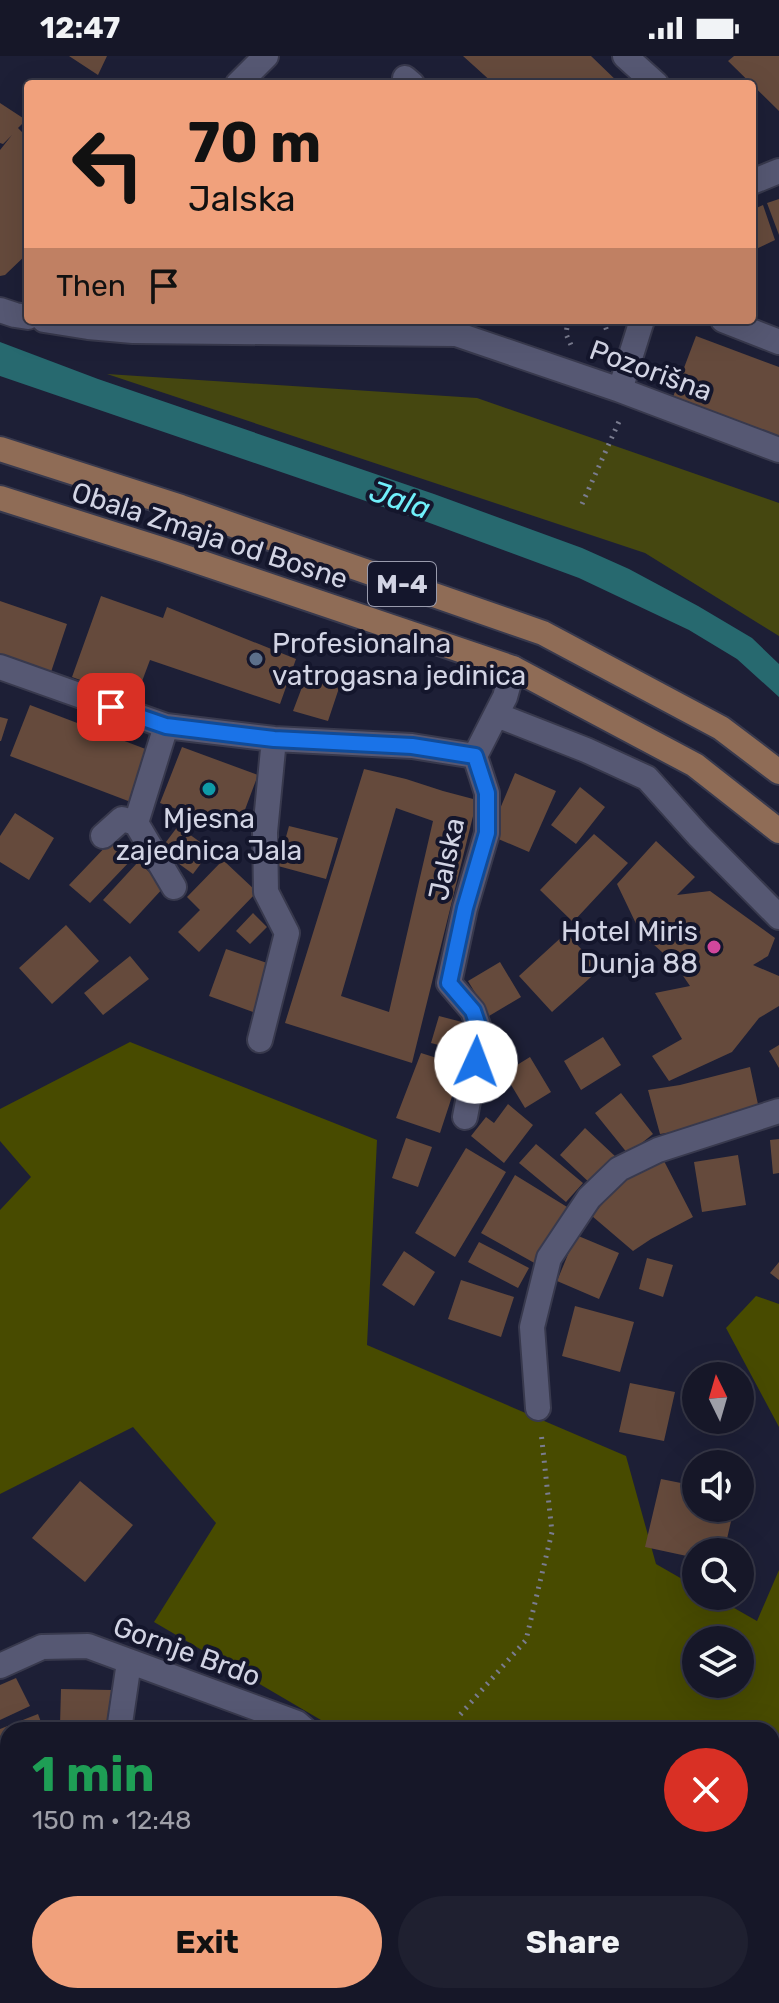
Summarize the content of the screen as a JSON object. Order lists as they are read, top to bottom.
{
  "streets": {
    "main road": ["Obala Zmaja od Bosne", "M-4"],
    "street": ["Pozorišna", "Jalska", "Gornje Brdo"]
  },
  "water": ["Jala"],
  "places": ["Profesionalna vatrogasna jedinica", "Mjesna zajednica Jala", "Hotel Miris Dunja 88"],
  "north": "top",
  "page": {
    "status": "12:47",
    "turn": ["70 m", "Jalska"],
    "then": "Then",
    "heading": ["1 min", "150 m · 12:48"],
    "buttons": ["Exit", "Share"]
  }
}
